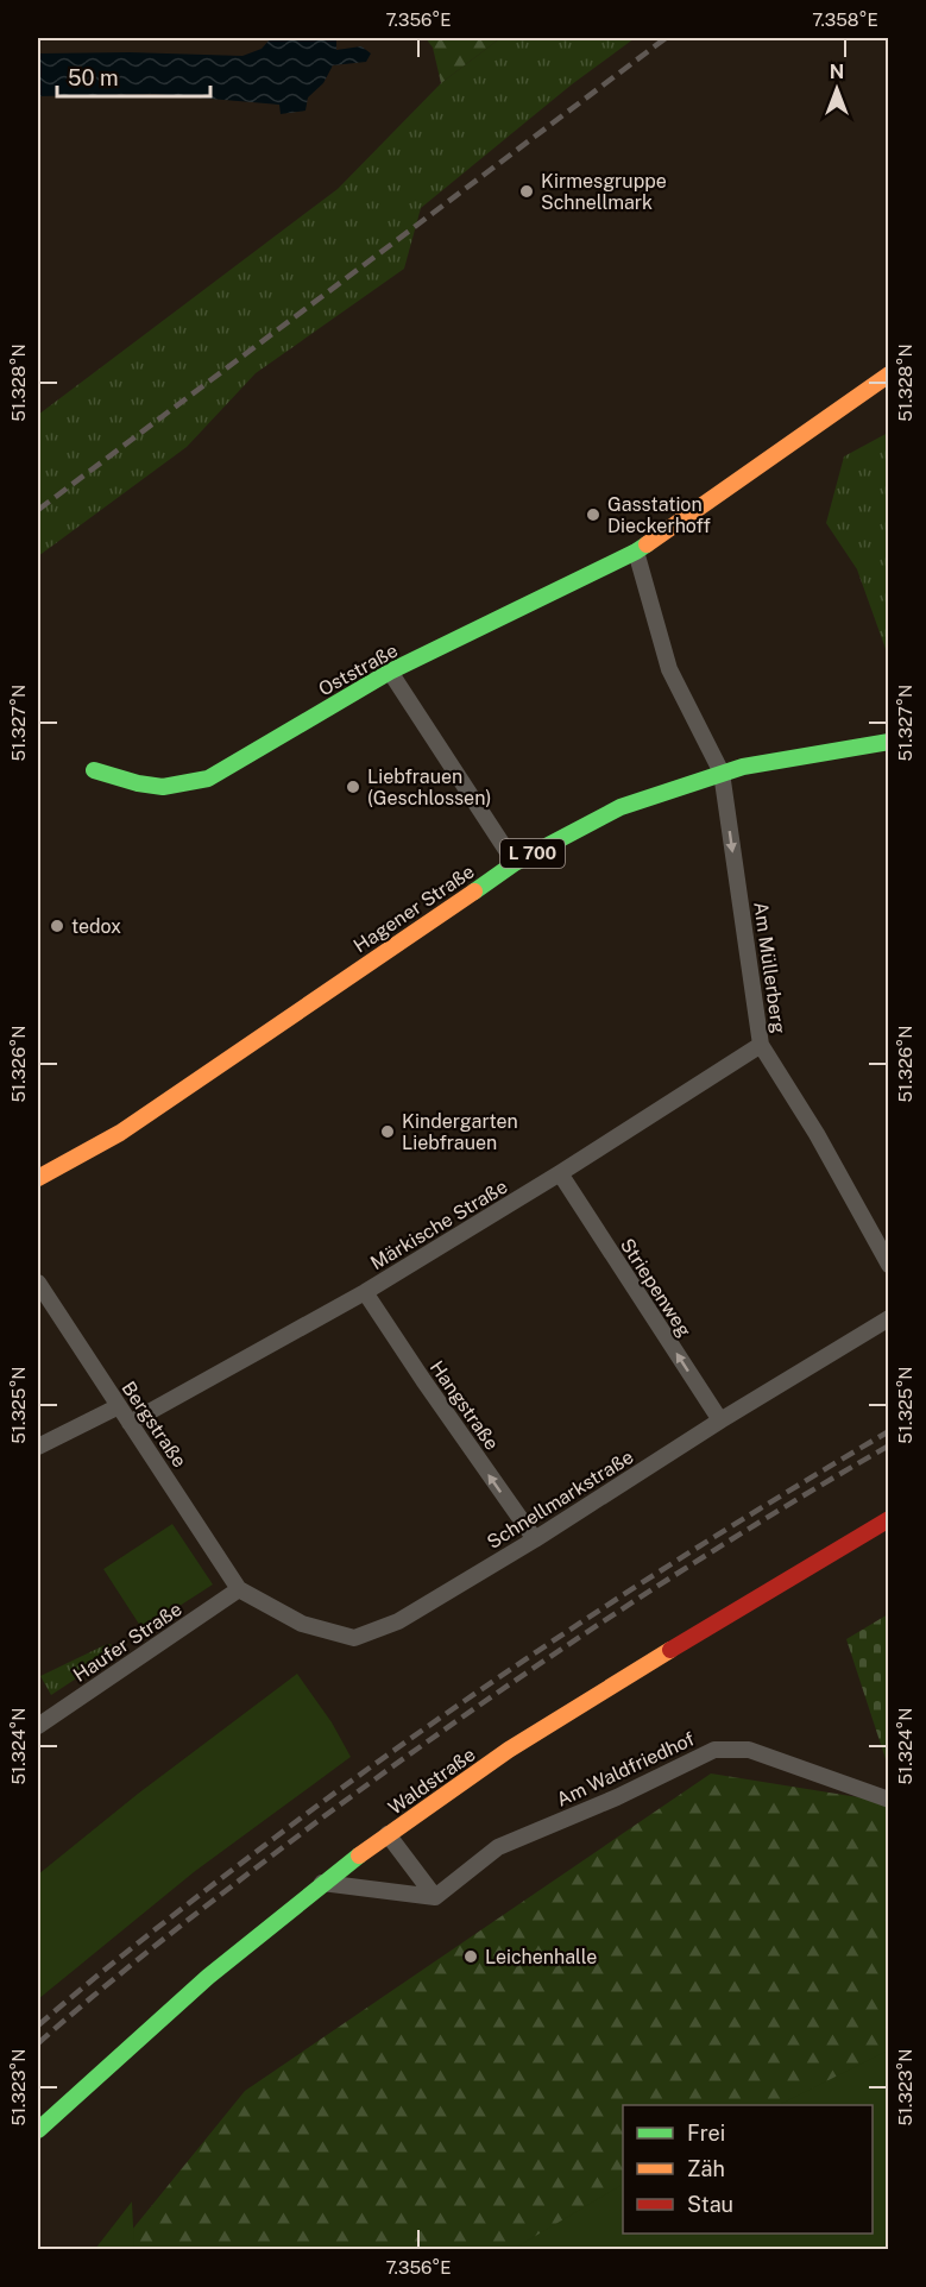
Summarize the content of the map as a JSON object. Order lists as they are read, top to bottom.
{
  "streets": {
    "street": [
      "Oststraße",
      "L 700",
      "Hagener Straße",
      "Am Müllerberg",
      "Märkische Straße",
      "Striepenweg",
      "Hangstraße",
      "Bergstraße",
      "Schnellmarkstraße",
      "Haufer Straße",
      "Am Waldfriedhof",
      "Waldstraße"
    ]
  },
  "crossings": [
    ["Hagener Straße", "Am Müllerberg"],
    ["Am Müllerberg", "Märkische Straße"],
    ["Märkische Straße", "Striepenweg"],
    ["Märkische Straße", "Hangstraße"],
    ["Märkische Straße", "Bergstraße"],
    ["Striepenweg", "Schnellmarkstraße"],
    ["Hangstraße", "Schnellmarkstraße"],
    ["Bergstraße", "Schnellmarkstraße"],
    ["Bergstraße", "Haufer Straße"],
    ["Schnellmarkstraße", "Haufer Straße"]
  ],
  "one_way": ["Am Müllerberg", "Striepenweg", "Hangstraße"],
  "places": [
    "Kirmesgruppe Schnellmark",
    "Gasstation Dieckerhoff",
    "Liebfrauen (Geschlossen)",
    "tedox",
    "Kindergarten Liebfrauen",
    "Leichenhalle"
  ],
  "legend": ["Frei", "Zäh", "Stau"],
  "scale_bar": "50 m",
  "north": "top",
  "coordinates": [
    "7.356°E",
    "7.358°E",
    "51.328°N",
    "51.327°N",
    "51.326°N",
    "51.325°N",
    "51.324°N",
    "51.323°N"
  ]
}
